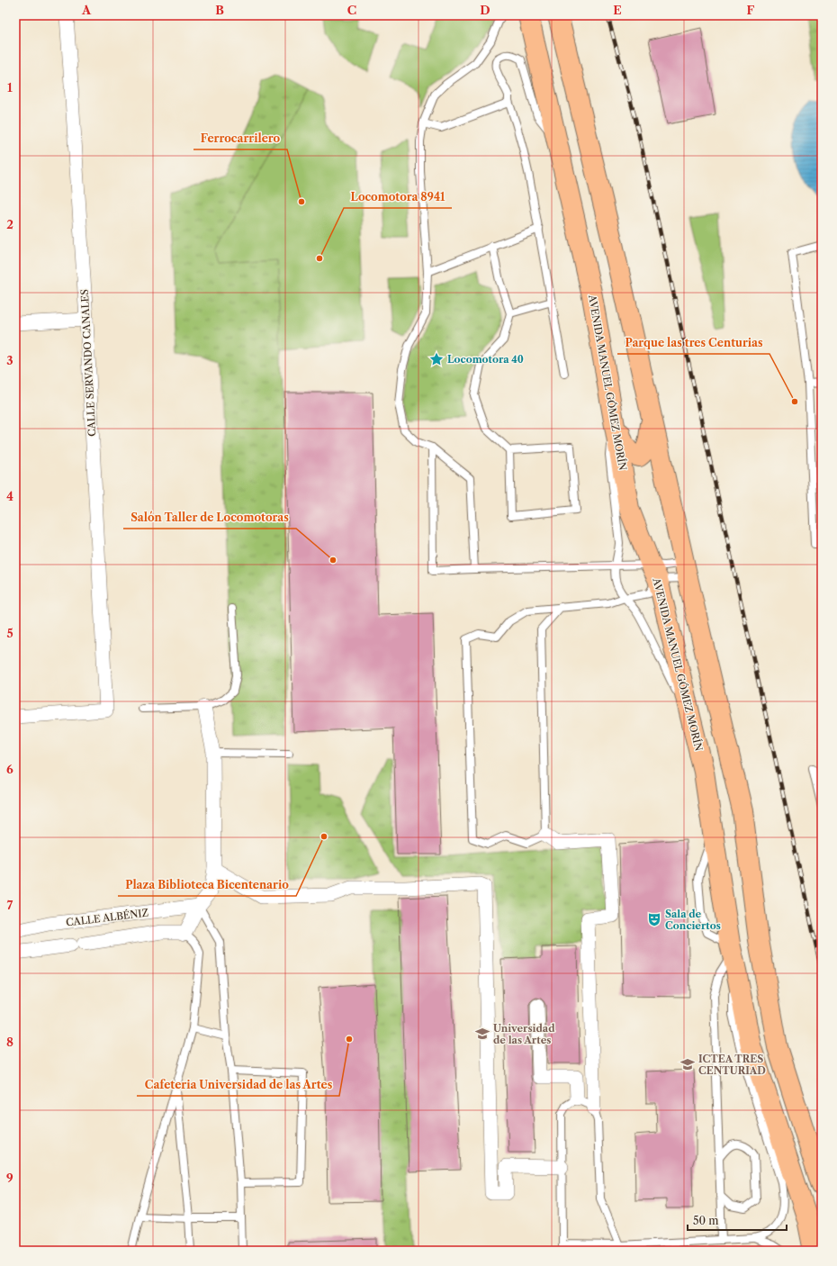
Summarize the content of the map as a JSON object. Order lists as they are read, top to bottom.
{
  "streets": {
    "main road": ["AVENIDA MANUEL GÓMEZ MORÍN"],
    "street": ["CALLE SERVANDO CANALES", "CALLE ALBÉNIZ"]
  },
  "places": {
    "other": [
      "Ferrocarrilero",
      "Locomotora 8941",
      "Parque las tres Centurias",
      "Salón Taller de Locomotoras",
      "Plaza Biblioteca Bicentenario",
      "Cafeteria Universidad de las Artes"
    ],
    "place": ["Locomotora 40"],
    "theatre": ["Sala de Conciertos"],
    "school or university": ["Universidad de las Artes", "ICTEA TRES CENTURIAD"]
  },
  "scale_bar": "50 m",
  "grid": {
    "columns": [
      "A",
      "B",
      "C",
      "D",
      "E",
      "F"
    ],
    "rows": [
      "1",
      "2",
      "3",
      "4",
      "5",
      "6",
      "7",
      "8",
      "9"
    ]
  }
}
